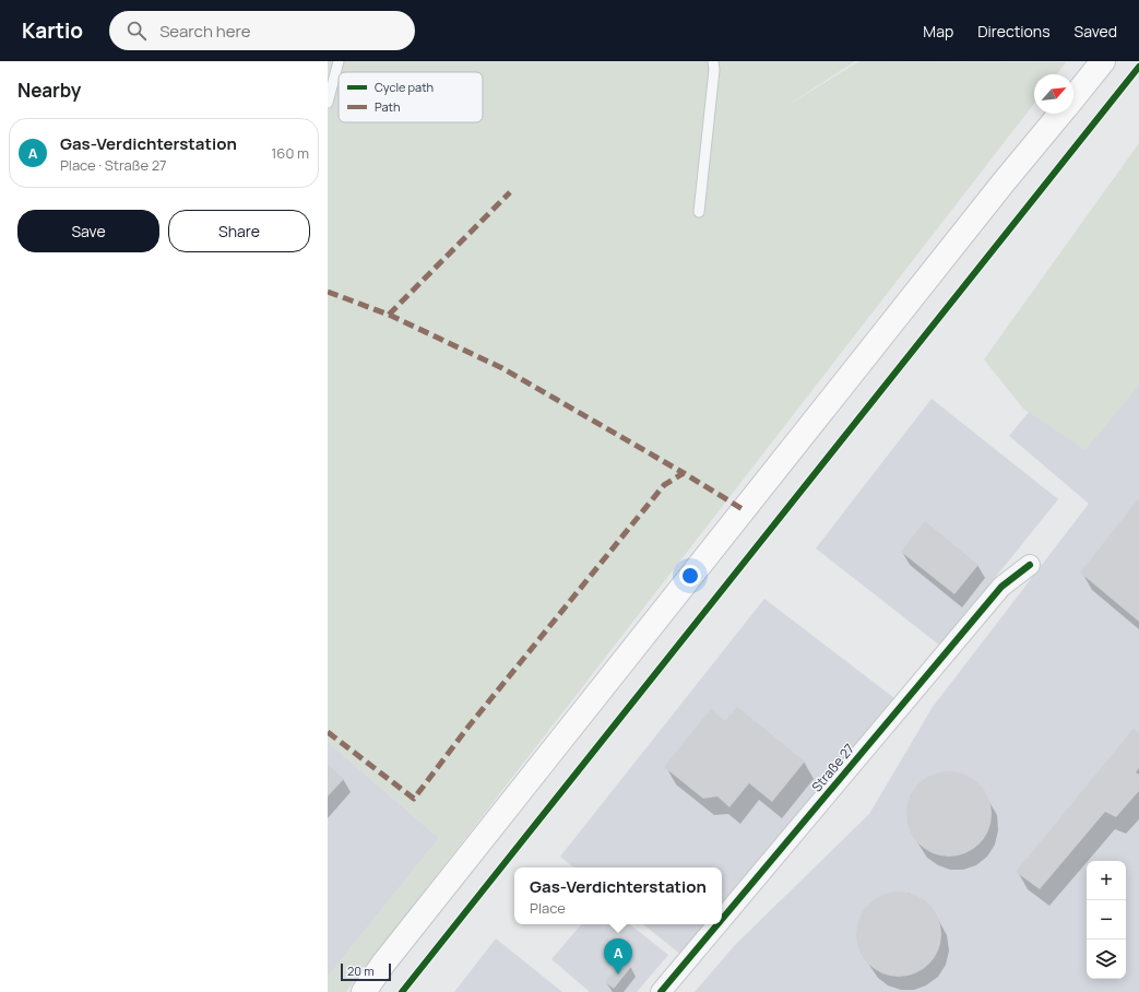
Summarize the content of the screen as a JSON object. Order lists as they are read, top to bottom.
{
  "streets": {
    "street": ["Straße 27"]
  },
  "legend": ["Cycle path", "Path"],
  "scale_bar": "20 m",
  "north": "top right",
  "page": {
    "header": "Kartio",
    "search": "Search here",
    "nav": ["Map", "Directions", "Saved"],
    "heading": "Nearby",
    "list": [
      {
        "mark": "A",
        "name": "Gas-Verdichterstation",
        "note": "Place · Straße 27",
        "value": "160 m"
      }
    ],
    "buttons": ["Save", "Share"],
    "map_buttons": ["+", "−"],
    "popup": ["Gas-Verdichterstation", "Place"],
    "pins": "A",
    "scale": "20 m"
  }
}
